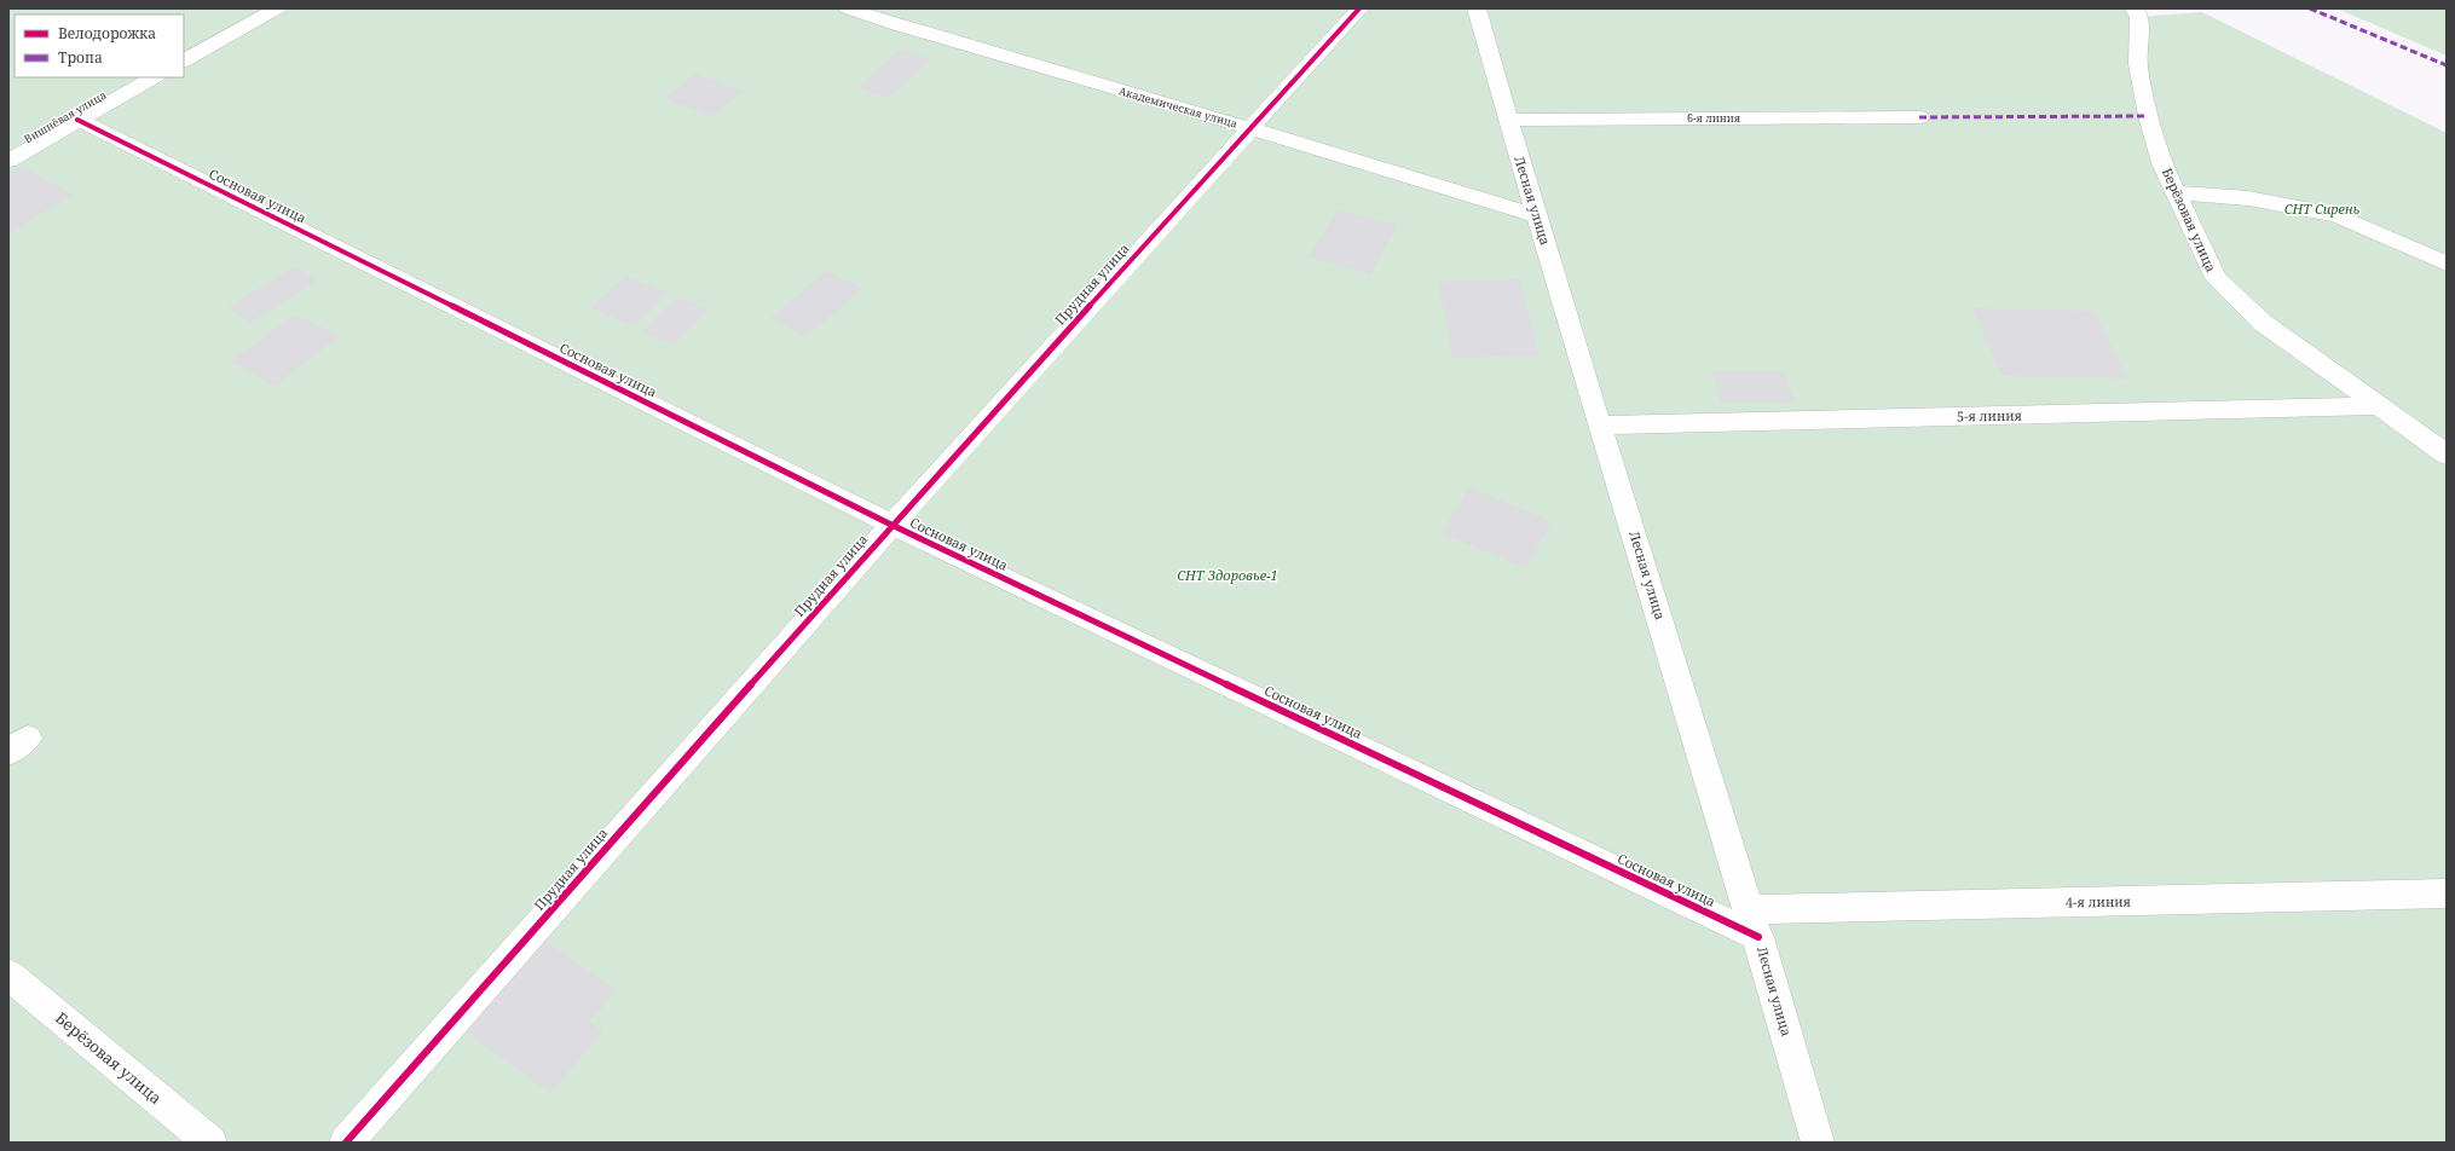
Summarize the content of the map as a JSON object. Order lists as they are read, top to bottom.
{
  "streets": {
    "street": [
      "Академическая улица",
      "Вишнёвая улица",
      "6-я линия",
      "Сосновая улица",
      "Лесная улица",
      "Берёзовая улица",
      "Прудная улица",
      "5-я линия",
      "4-я линия"
    ]
  },
  "crossings": [
    ["Академическая улица", "Лесная улица"],
    ["Академическая улица", "Прудная улица"],
    ["Вишнёвая улица", "Сосновая улица"],
    ["6-я линия", "Лесная улица"],
    ["Сосновая улица", "Лесная улица"],
    ["Сосновая улица", "Прудная улица"],
    ["Сосновая улица", "4-я линия"],
    ["Лесная улица", "5-я линия"],
    ["Лесная улица", "4-я линия"],
    ["Берёзовая улица", "5-я линия"]
  ],
  "parks": ["СНТ Сирень", "СНТ Здоровье-1"],
  "legend": ["Велодорожка", "Тропа"]
}
